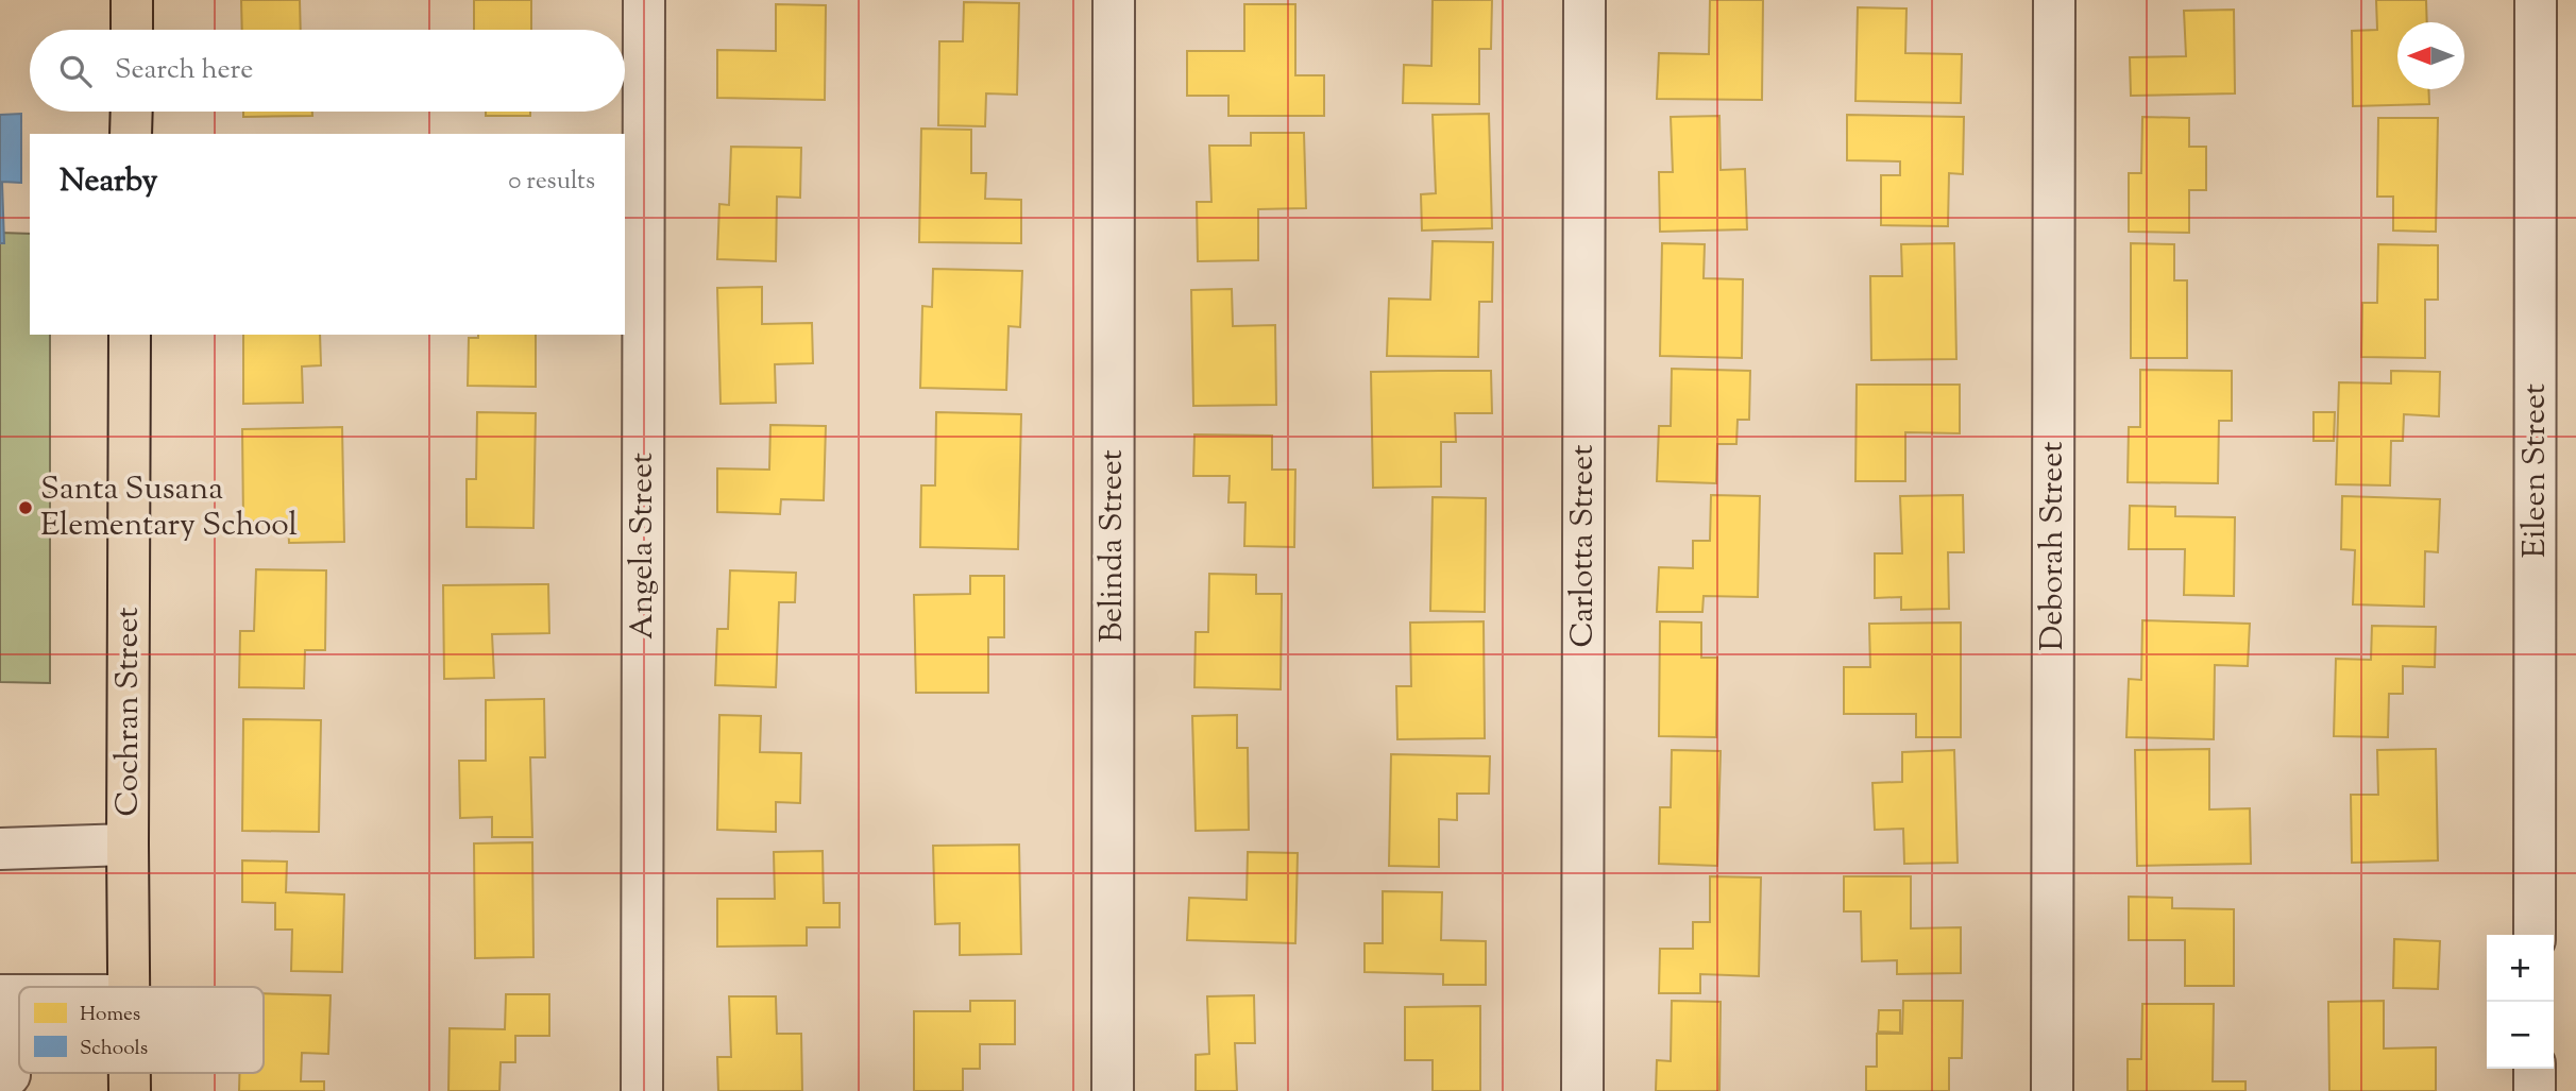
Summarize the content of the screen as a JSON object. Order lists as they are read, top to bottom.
{
  "streets": {
    "main road": ["Cochran Street"],
    "street": [
      "Eileen Street",
      "Angela Street",
      "Belinda Street",
      "Carlotta Street",
      "Deborah Street"
    ]
  },
  "places": ["Santa Susana Elementary School"],
  "legend": ["Homes", "Schools"],
  "north": "left",
  "page": {
    "search": "Search here",
    "heading": ["Nearby", "0 results"],
    "map_buttons": ["+", "−"]
  }
}
